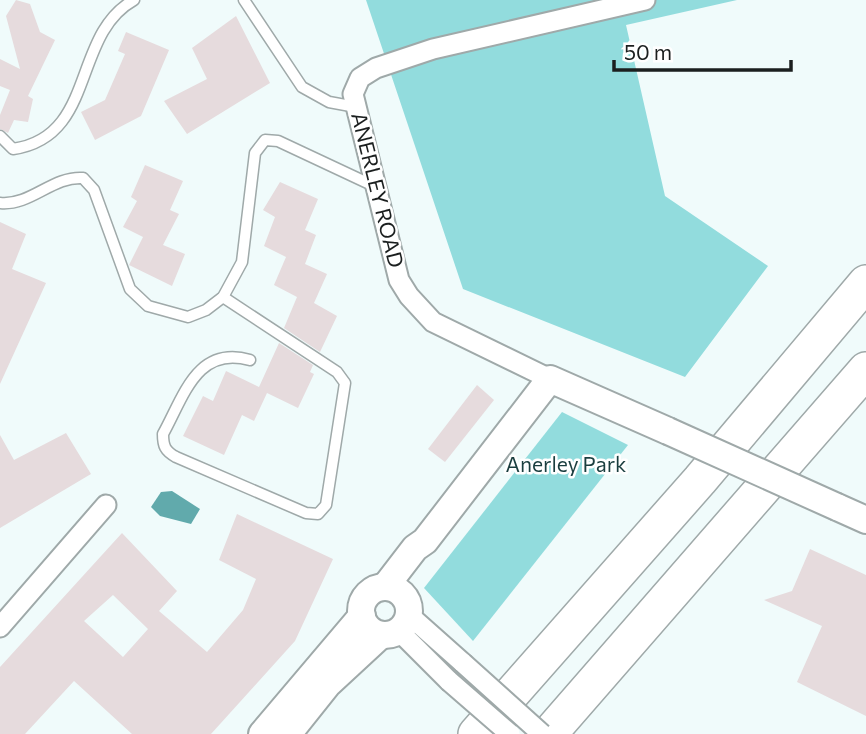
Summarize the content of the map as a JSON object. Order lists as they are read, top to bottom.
{
  "streets": {
    "street": ["ANERLEY ROAD"]
  },
  "parks": ["Anerley Park"],
  "scale_bar": "50 m"
}
